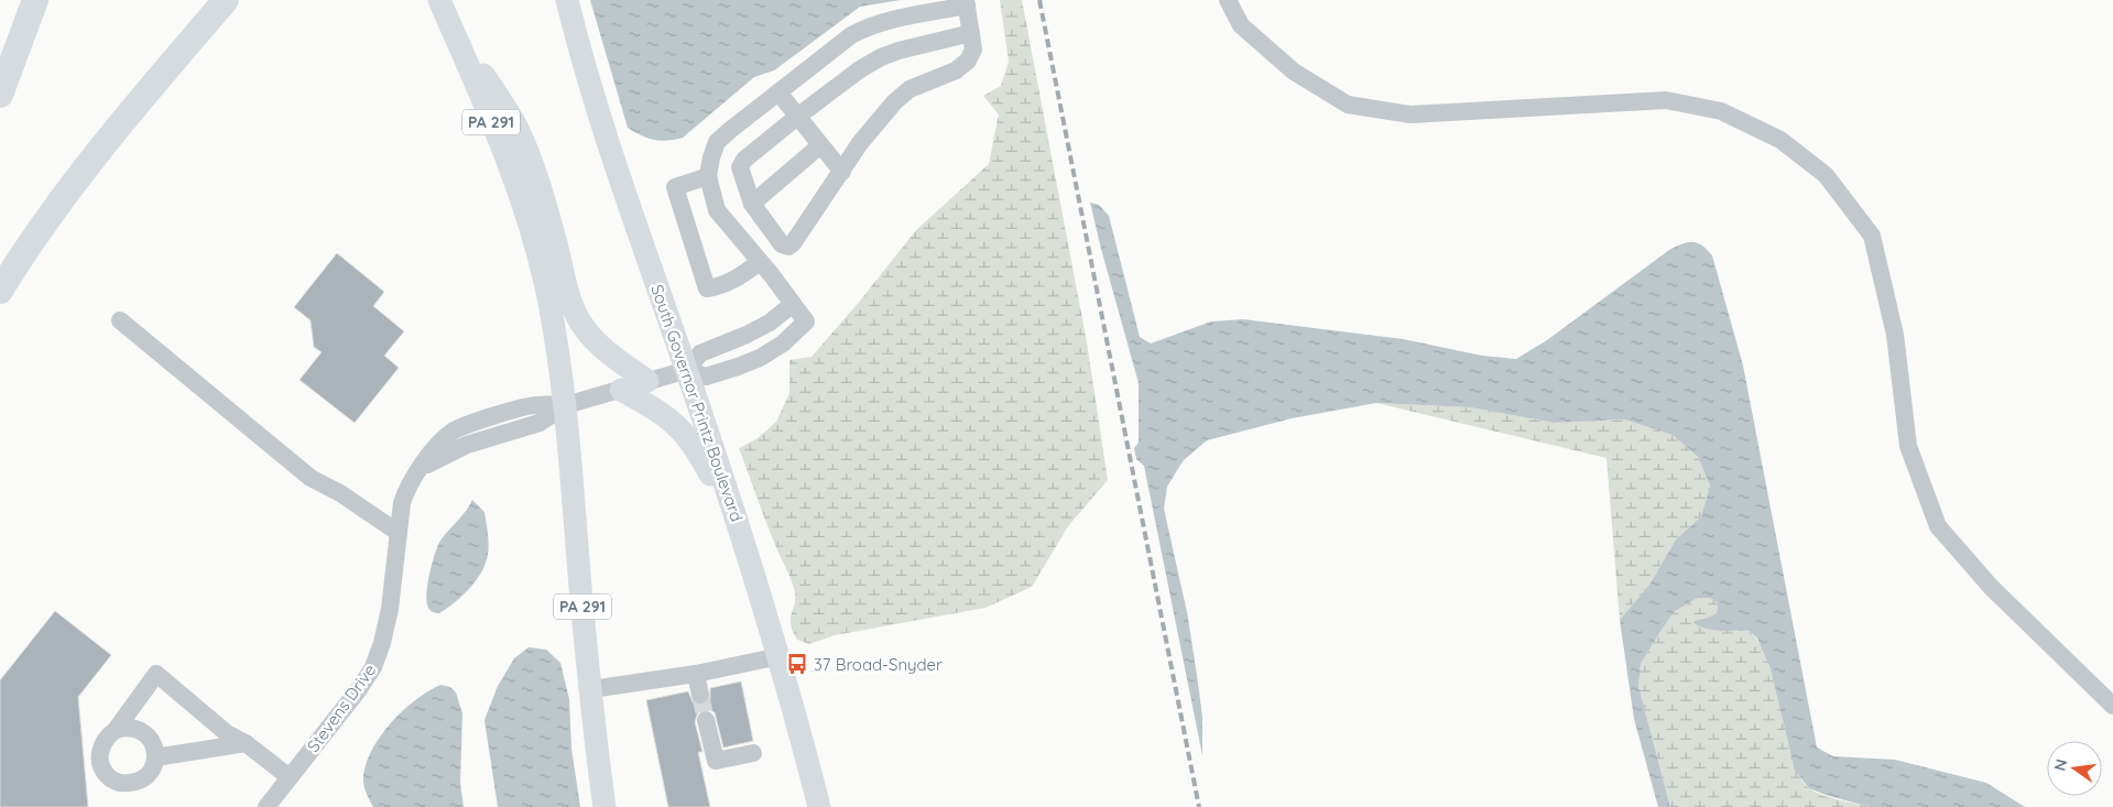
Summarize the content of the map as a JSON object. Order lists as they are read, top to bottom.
{
  "streets": {
    "main road": ["PA 291", "South Governor Printz Boulevard"],
    "street": ["Stevens Drive"]
  },
  "crossings": [
    ["PA 291", "Stevens Drive"],
    ["South Governor Printz Boulevard", "Stevens Drive"]
  ],
  "places": {
    "bus stop": ["37 Broad-Snyder"]
  },
  "north": "left"
}
